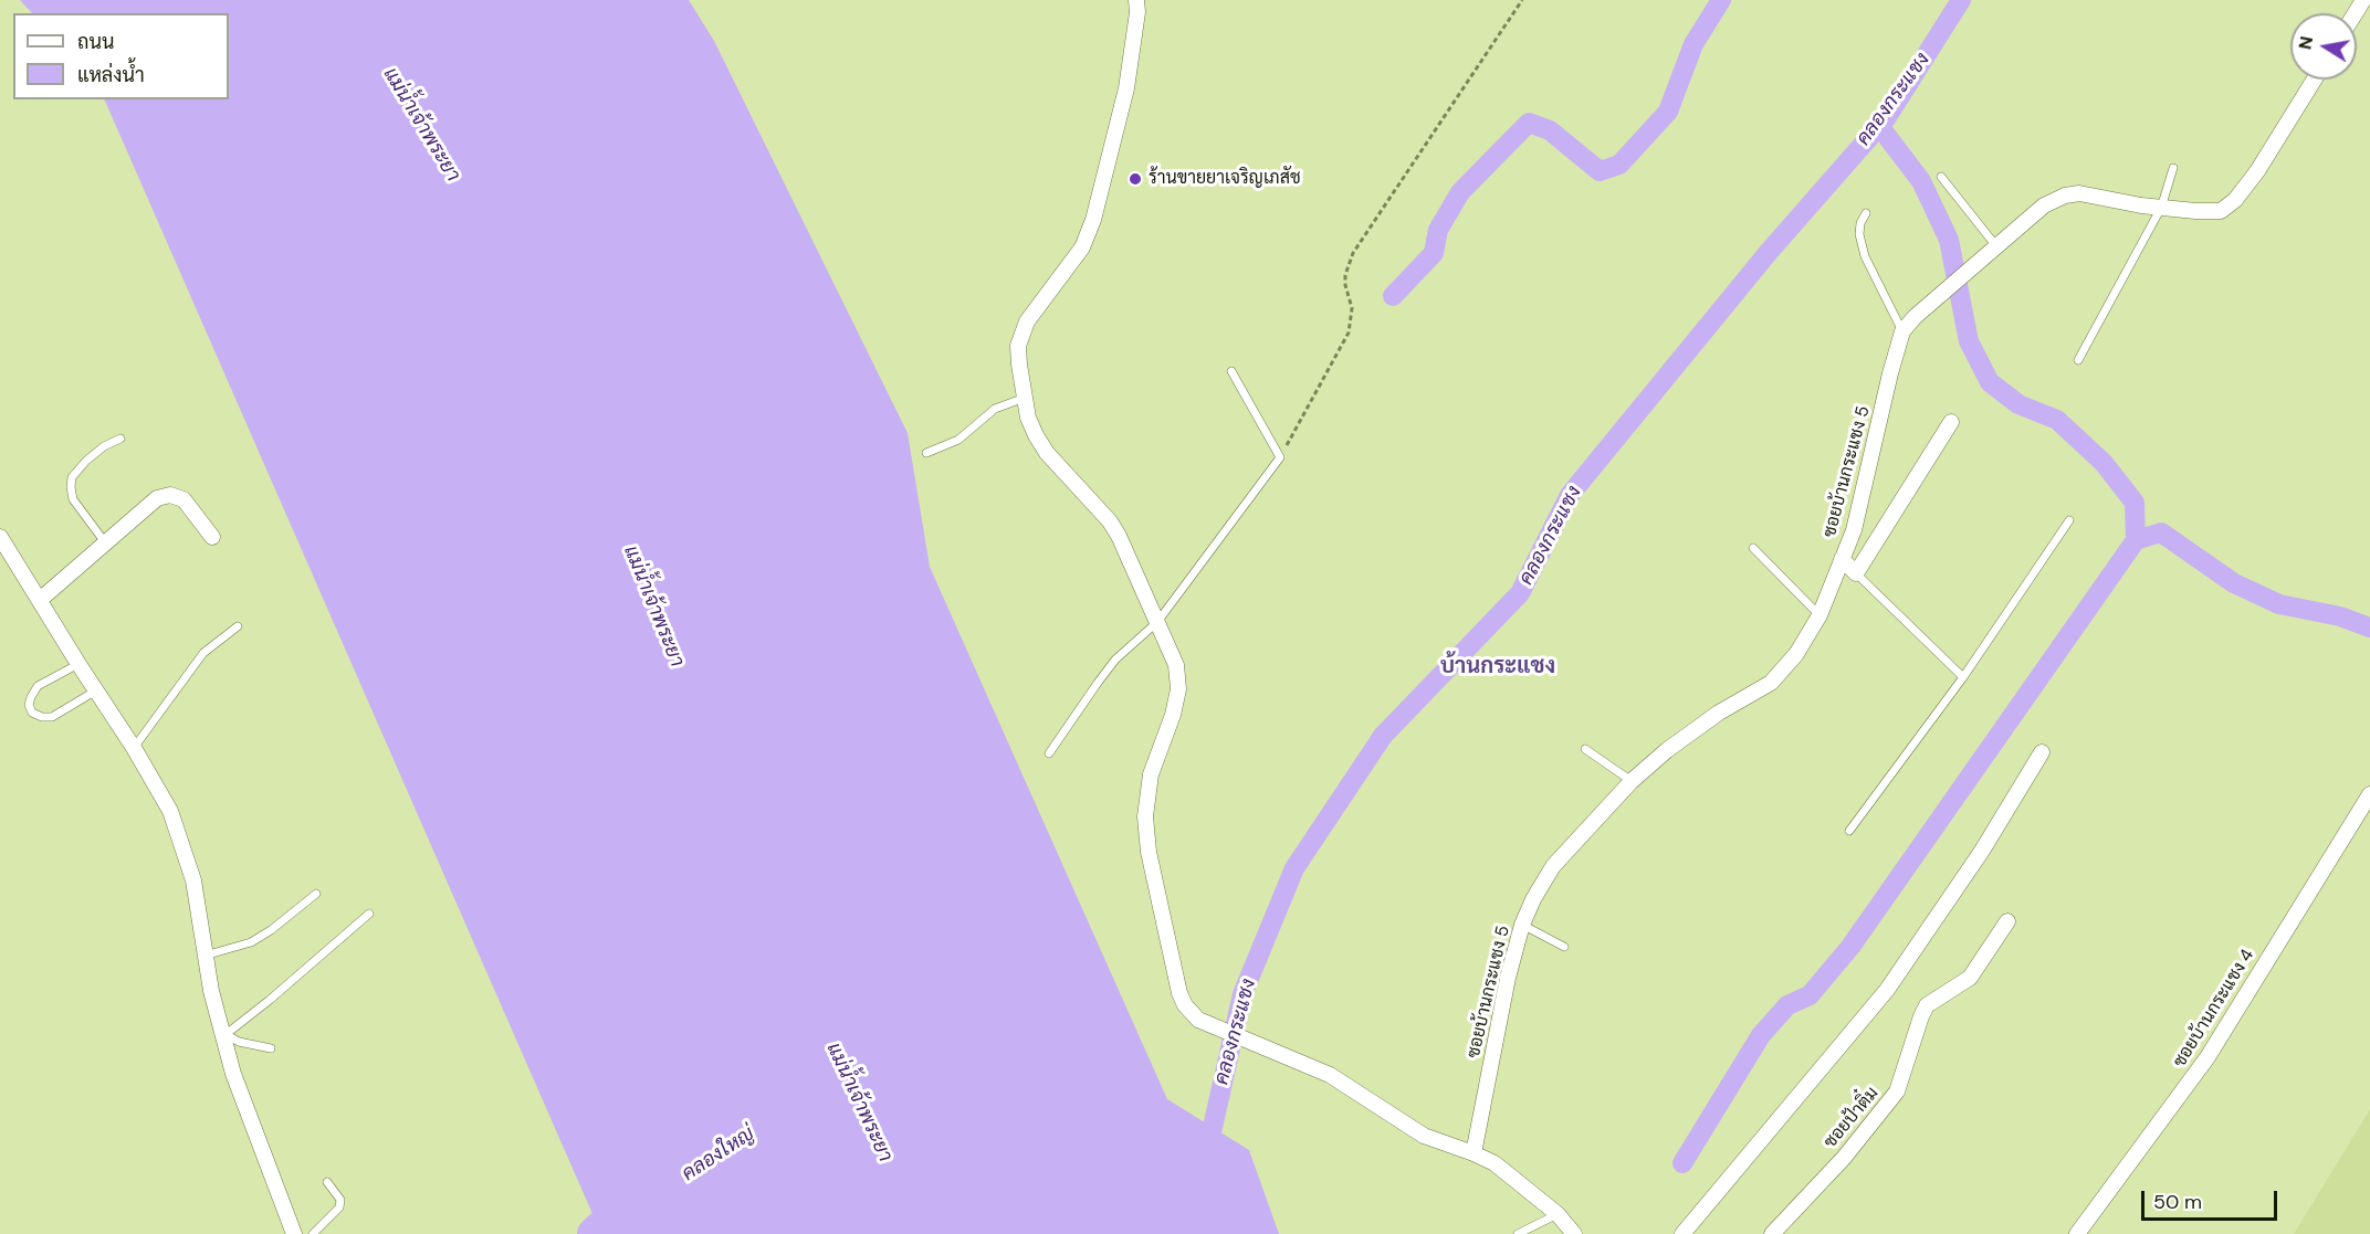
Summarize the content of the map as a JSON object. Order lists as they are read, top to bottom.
{
  "streets": {
    "street": ["ซอยบ้านกระแชง 5", "ซอยบ้านกระแชง 4", "ซอยป้าติ๋ม"]
  },
  "districts": ["บ้านกระแชง"],
  "water": ["คลองกระแชง", "แม่น้ำเจ้าพระยา", "คลองใหญ่"],
  "places": ["ร้านขายยาเจริญเภสัช"],
  "legend": ["ถนน", "แหล่งน้ำ"],
  "scale_bar": "50 m",
  "north": "left"
}
